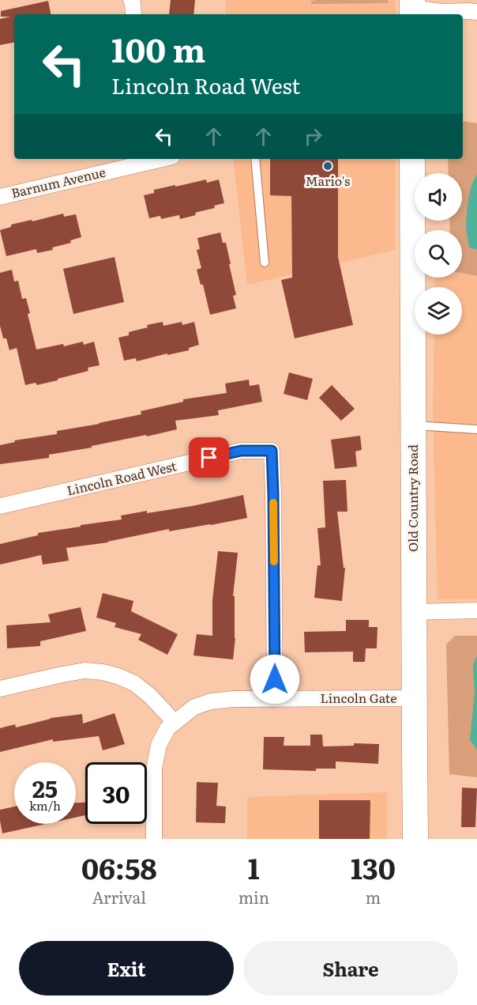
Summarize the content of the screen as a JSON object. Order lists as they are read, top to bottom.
{
  "streets": {
    "main road": ["Old Country Road"],
    "street": ["Barnum Avenue", "Lincoln Road West", "Lincoln Gate"]
  },
  "crossings": [
    ["Lincoln Road West", "Lincoln Gate"],
    ["Old Country Road", "Lincoln Gate"]
  ],
  "places": ["Mario's"],
  "page": {
    "turn": ["100 m", "Lincoln Road West"],
    "speed": "25 km/h",
    "limit": "30",
    "eta": [
      "06:58",
      "Arrival",
      "1",
      "min",
      "130",
      "m"
    ],
    "buttons": ["Exit", "Share"]
  }
}
